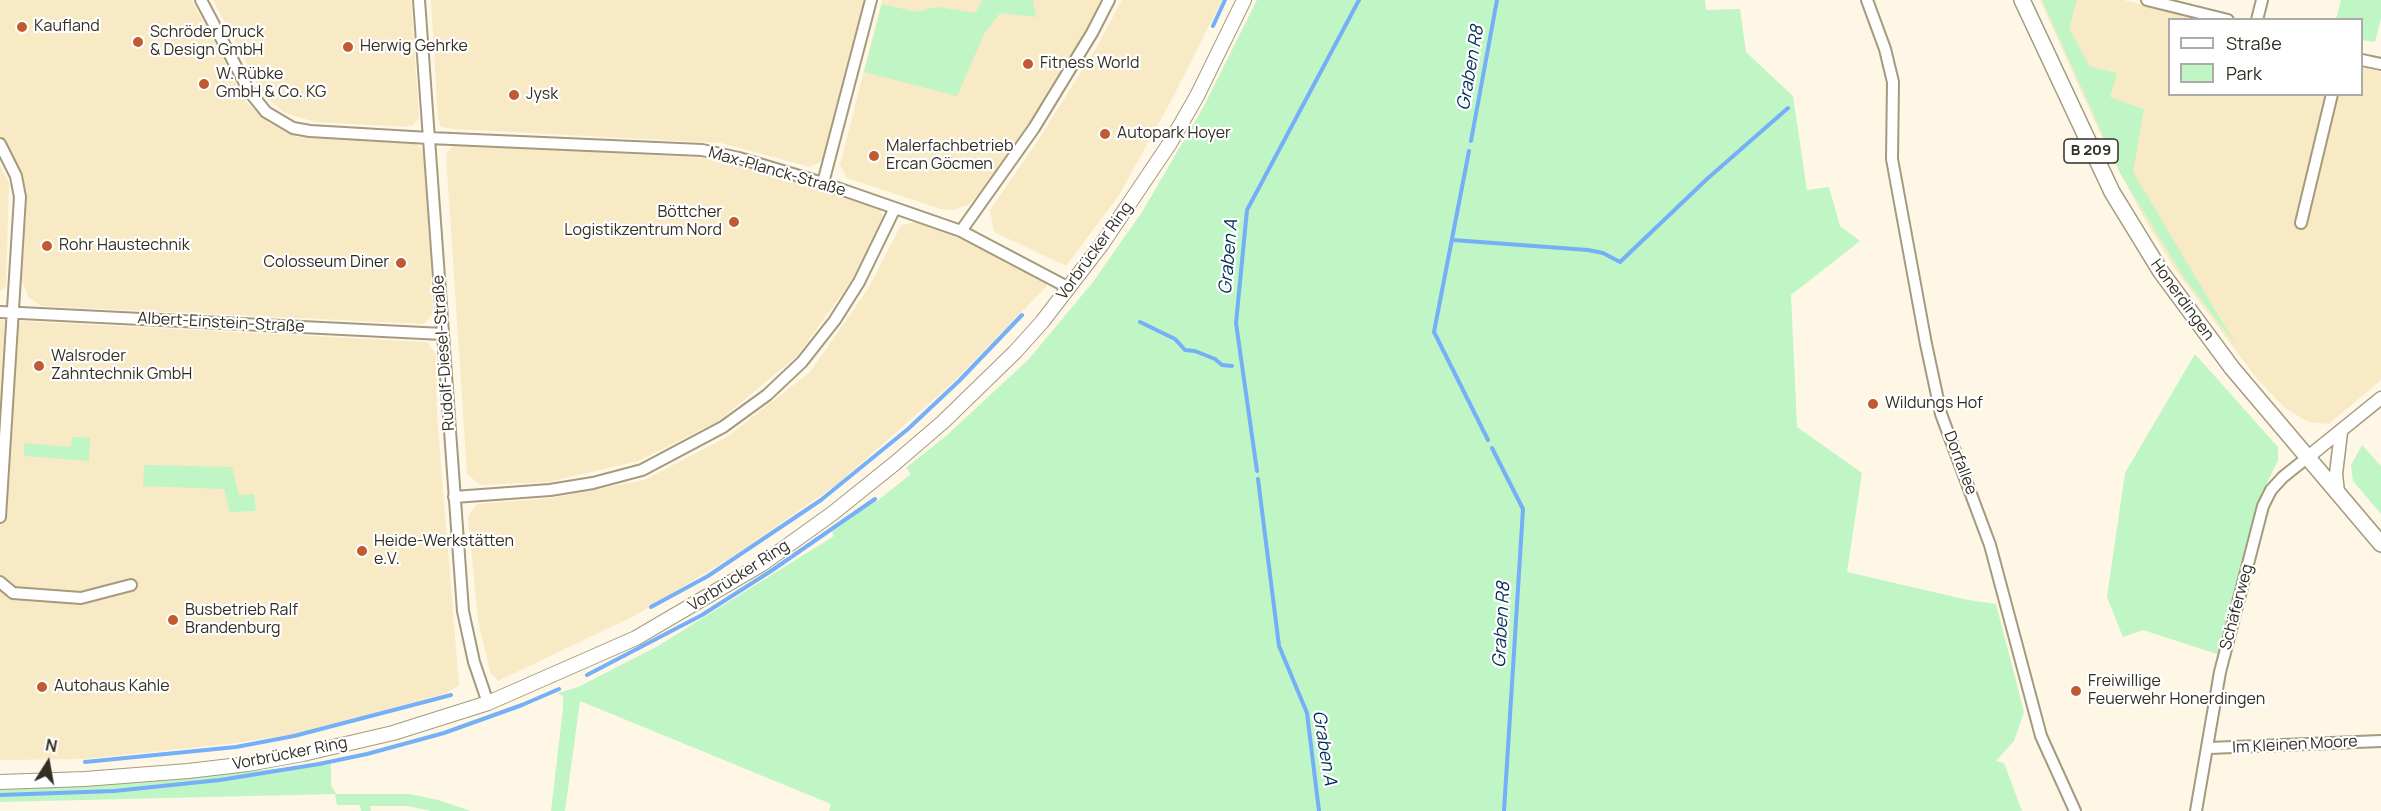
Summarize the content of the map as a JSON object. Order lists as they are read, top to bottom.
{
  "streets": {
    "main road": ["B 209", "Vorbrücker Ring", "Honerdingen"],
    "street": [
      "Max-Planck-Straße",
      "Albert-Einstein-Straße",
      "Rudolf-Diesel-Straße",
      "Dorfallee",
      "Schäferweg",
      "Im Kleinen Moore"
    ]
  },
  "crossings": [
    ["Max-Planck-Straße", "Vorbrücker Ring"],
    ["Max-Planck-Straße", "Rudolf-Diesel-Straße"],
    ["Vorbrücker Ring", "Rudolf-Diesel-Straße"],
    ["Honerdingen", "Schäferweg"],
    ["Albert-Einstein-Straße", "Rudolf-Diesel-Straße"],
    ["Schäferweg", "Im Kleinen Moore"]
  ],
  "water": ["Graben R8", "Graben A"],
  "places": [
    "Kaufland",
    "Schröder Druck & Design GmbH",
    "Herwig Gehrke",
    "Fitness World",
    "W. Rübke GmbH & Co. KG",
    "Jysk",
    "Autopark Hoyer",
    "Malerfachbetrieb Ercan Göcmen",
    "Böttcher Logistikzentrum Nord",
    "Rohr Haustechnik",
    "Colosseum Diner",
    "Walsroder Zahntechnik GmbH",
    "Wildungs Hof",
    "Heide-Werkstätten e.V.",
    "Busbetrieb Ralf Brandenburg",
    "Autohaus Kahle",
    "Freiwillige Feuerwehr Honerdingen"
  ],
  "legend": ["Straße", "Park"],
  "north": "top"
}
